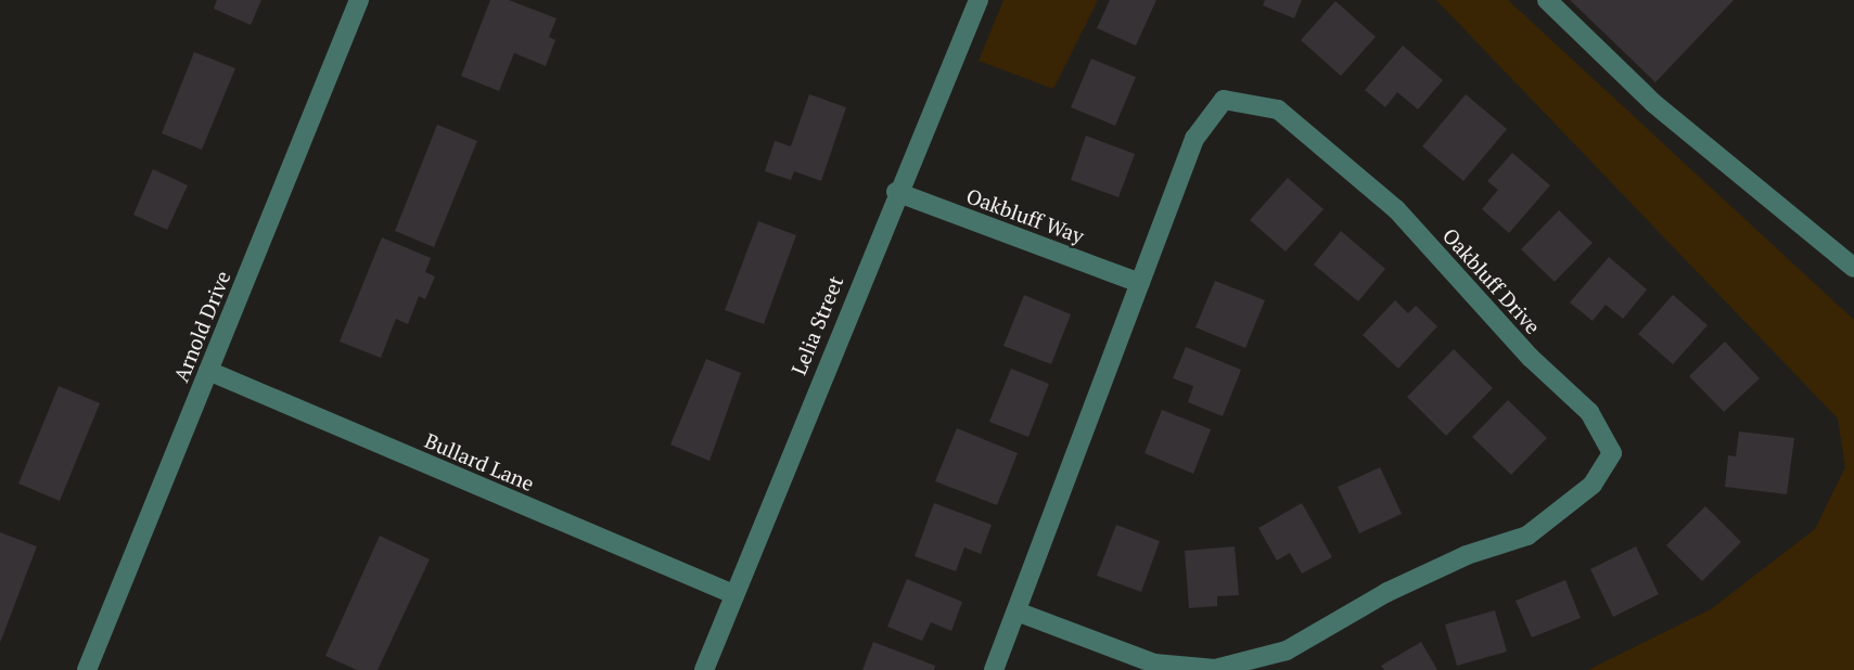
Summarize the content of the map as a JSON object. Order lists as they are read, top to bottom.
{
  "streets": {
    "street": [
      "Oakbluff Way",
      "Oakbluff Drive",
      "Lelia Street",
      "Arnold Drive",
      "Bullard Lane"
    ]
  },
  "crossings": [
    ["Oakbluff Way", "Oakbluff Drive"],
    ["Oakbluff Way", "Lelia Street"],
    ["Lelia Street", "Bullard Lane"],
    ["Arnold Drive", "Bullard Lane"]
  ]
}
